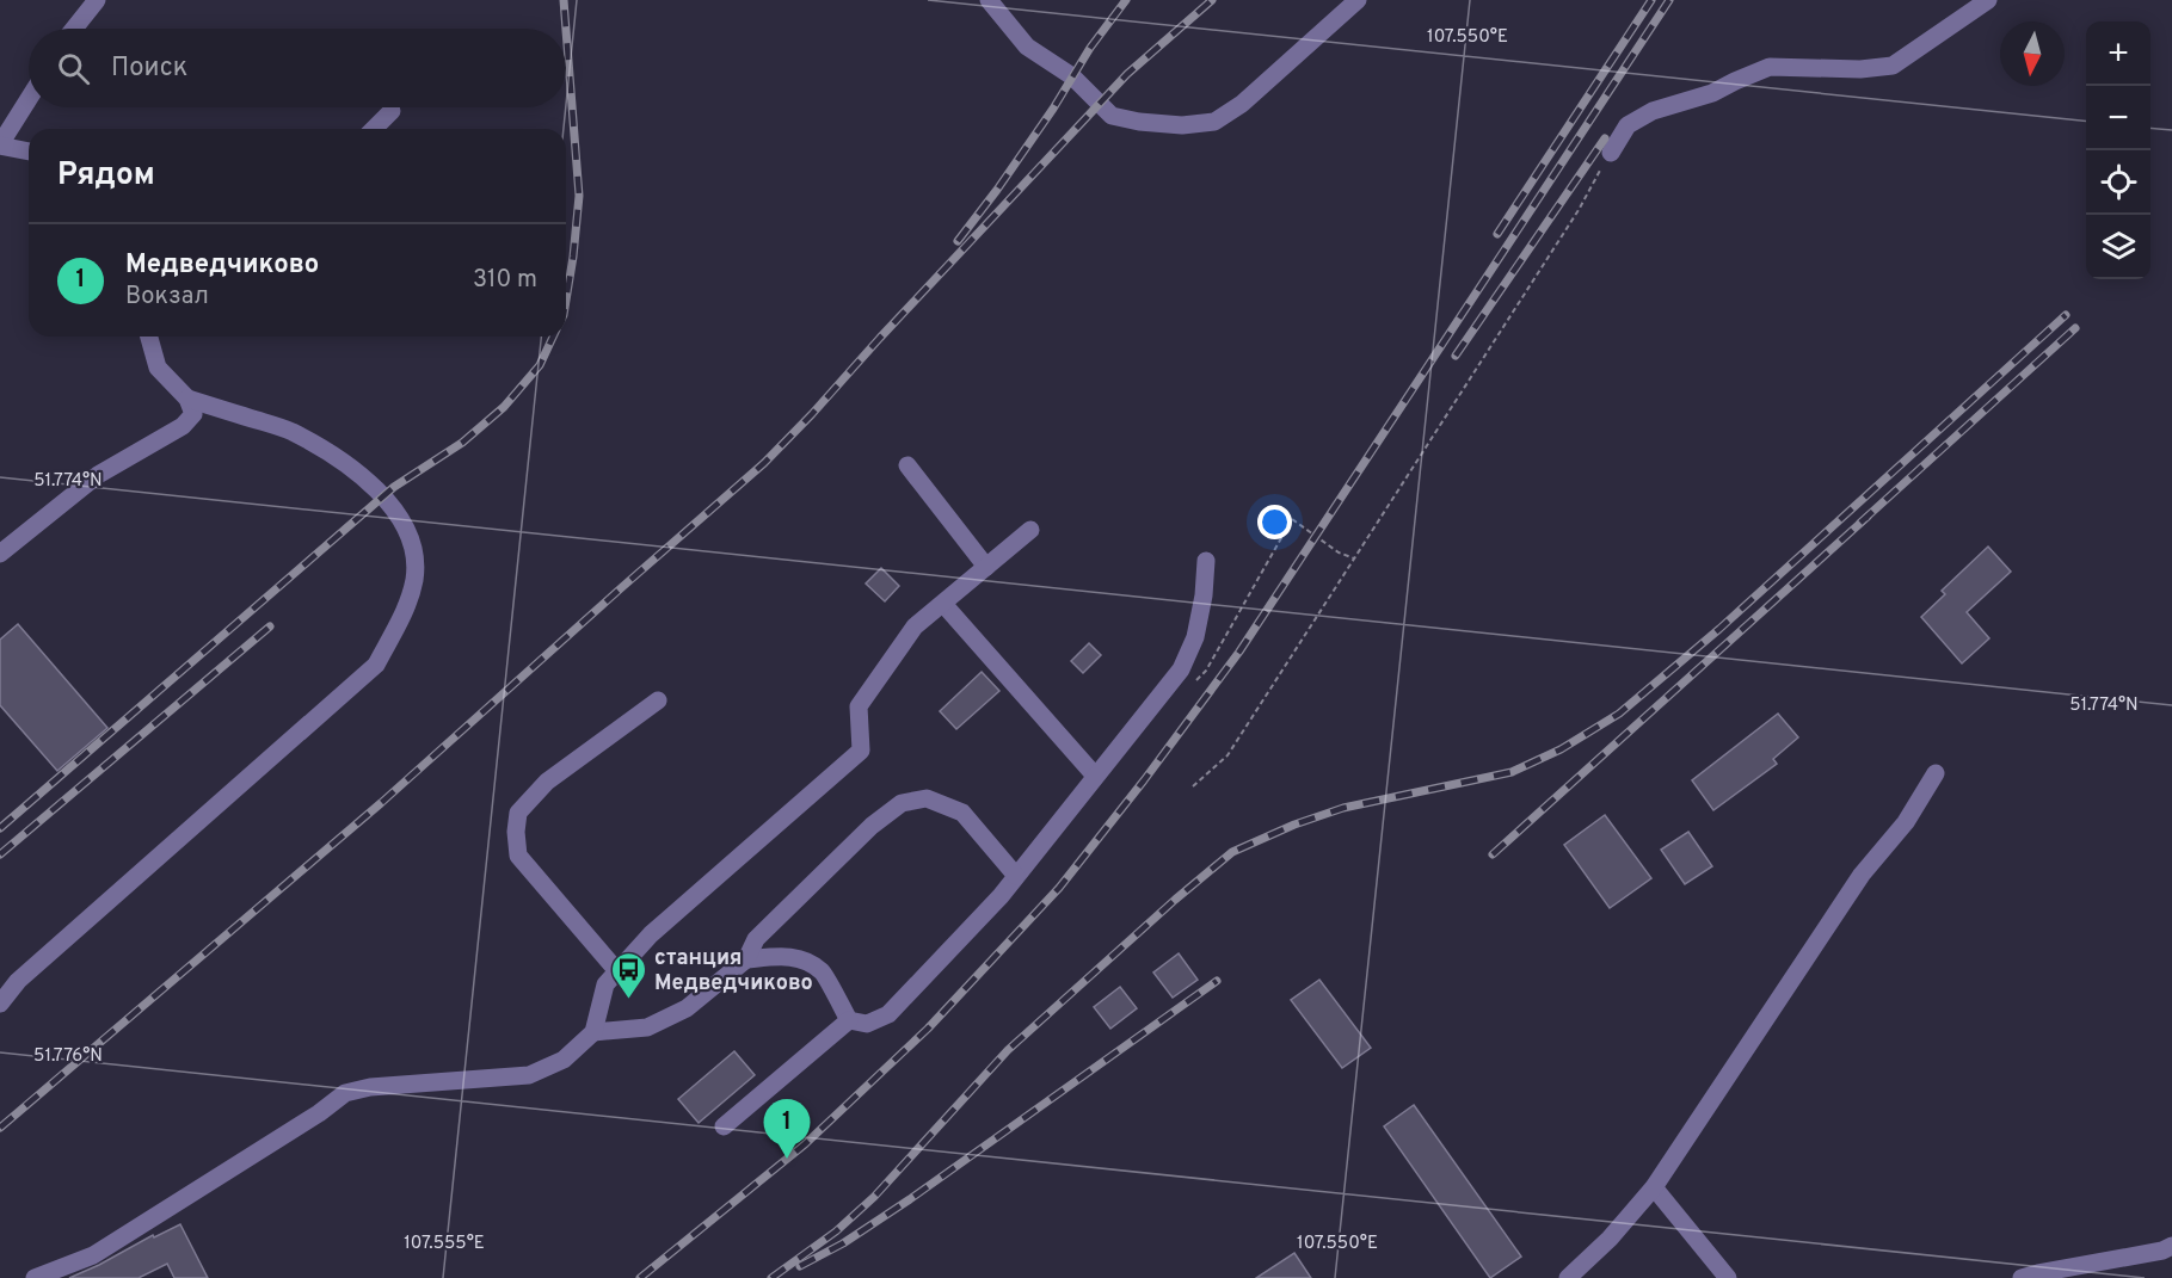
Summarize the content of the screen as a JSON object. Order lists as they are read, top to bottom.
{
  "places": {
    "bus stop": ["станция Медведчиково"]
  },
  "north": "bottom",
  "page": {
    "map_buttons": ["+", "−"],
    "search": "Поиск",
    "heading": "Рядом",
    "list": [
      {
        "mark": "1",
        "name": "Медведчиково",
        "note": "Вокзал",
        "value": "310 m"
      }
    ],
    "pins": "1"
  },
  "coordinates": [
    "107.550°E",
    "51.774°N",
    "51.776°N",
    "107.555°E"
  ]
}
